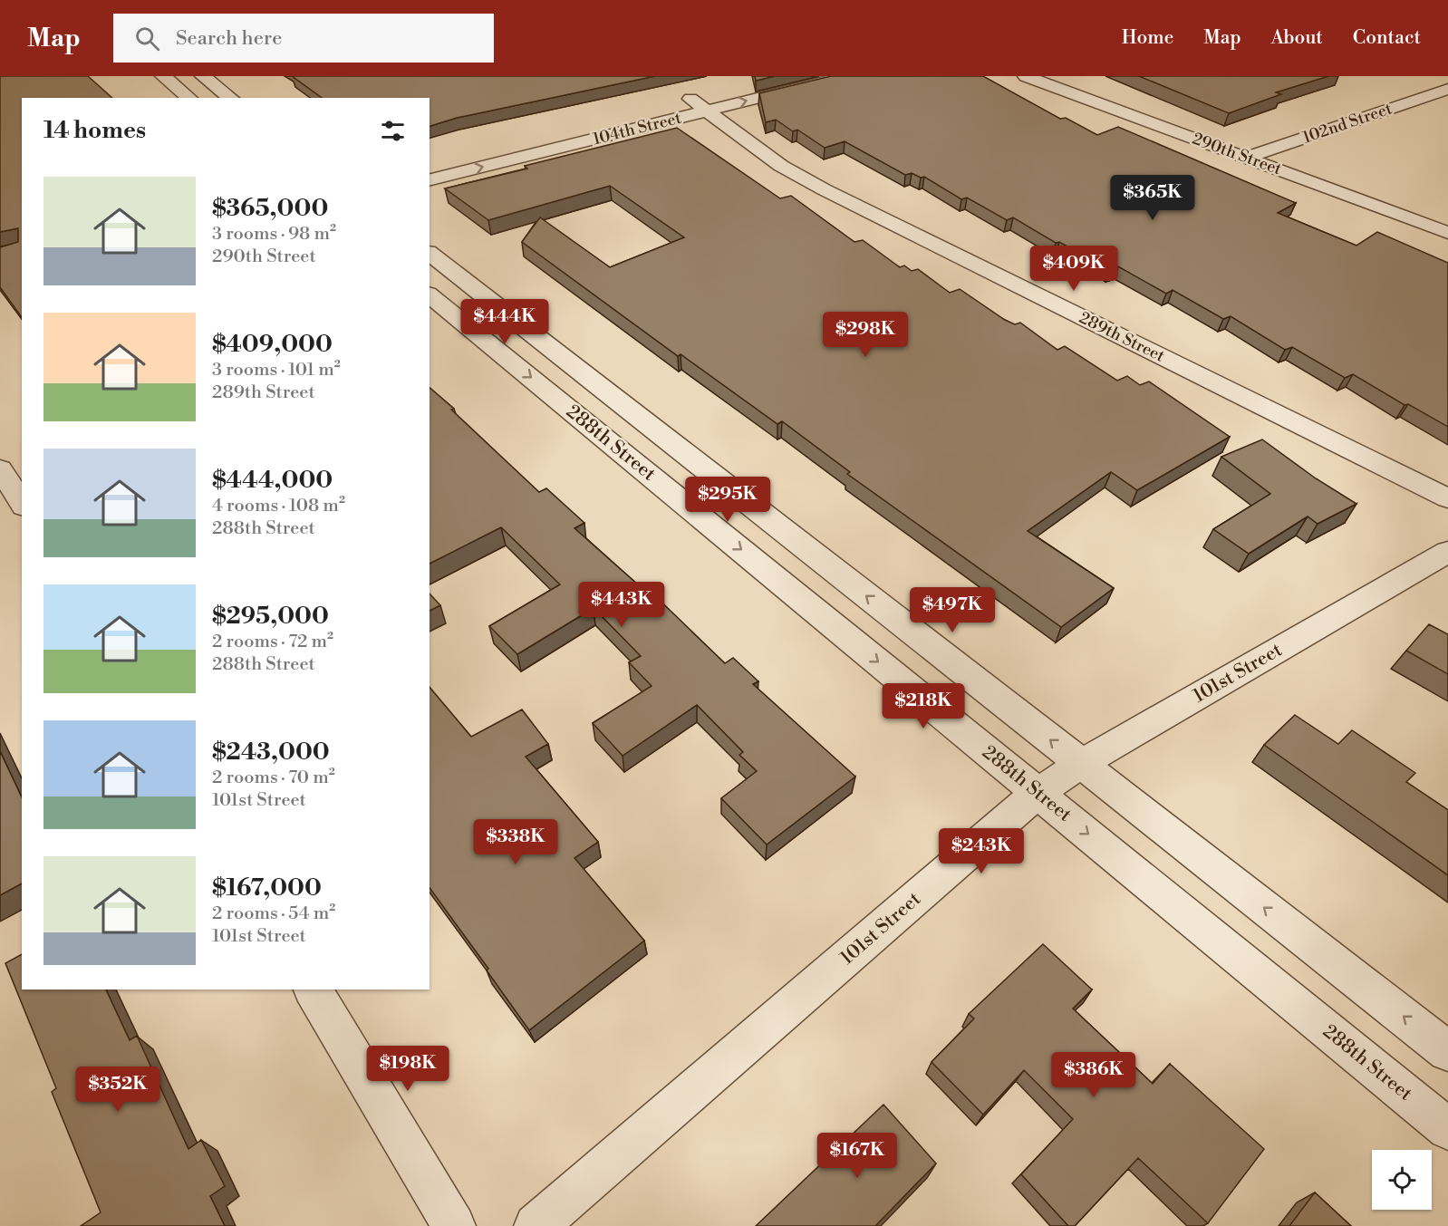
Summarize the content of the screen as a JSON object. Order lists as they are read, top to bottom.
{
  "streets": {
    "street": [
      "102nd Street",
      "104th Street",
      "290th Street",
      "289th Street",
      "288th Street",
      "101st Street"
    ]
  },
  "crossings": [
    ["102nd Street", "290th Street"],
    ["104th Street", "289th Street"],
    ["288th Street", "101st Street"]
  ],
  "page": {
    "header": "Map",
    "search": "Search here",
    "nav": [
      "Home",
      "Map",
      "About",
      "Contact"
    ],
    "heading": "14 homes",
    "list": [
      {
        "name": "$365,000",
        "note": "3 rooms · 98 m² · 290th Street"
      },
      {
        "name": "$409,000",
        "note": "3 rooms · 101 m² · 289th Street"
      },
      {
        "name": "$444,000",
        "note": "4 rooms · 108 m² · 288th Street"
      },
      {
        "name": "$295,000",
        "note": "2 rooms · 72 m² · 288th Street"
      },
      {
        "name": "$243,000",
        "note": "2 rooms · 70 m² · 101st Street"
      },
      {
        "name": "$167,000",
        "note": "2 rooms · 54 m² · 101st Street"
      }
    ],
    "price": [
      "$365K",
      "$409K",
      "$444K",
      "$298K",
      "$295K",
      "$443K",
      "$497K",
      "$218K",
      "$338K",
      "$243K",
      "$198K",
      "$386K",
      "$352K",
      "$167K"
    ]
  }
}
